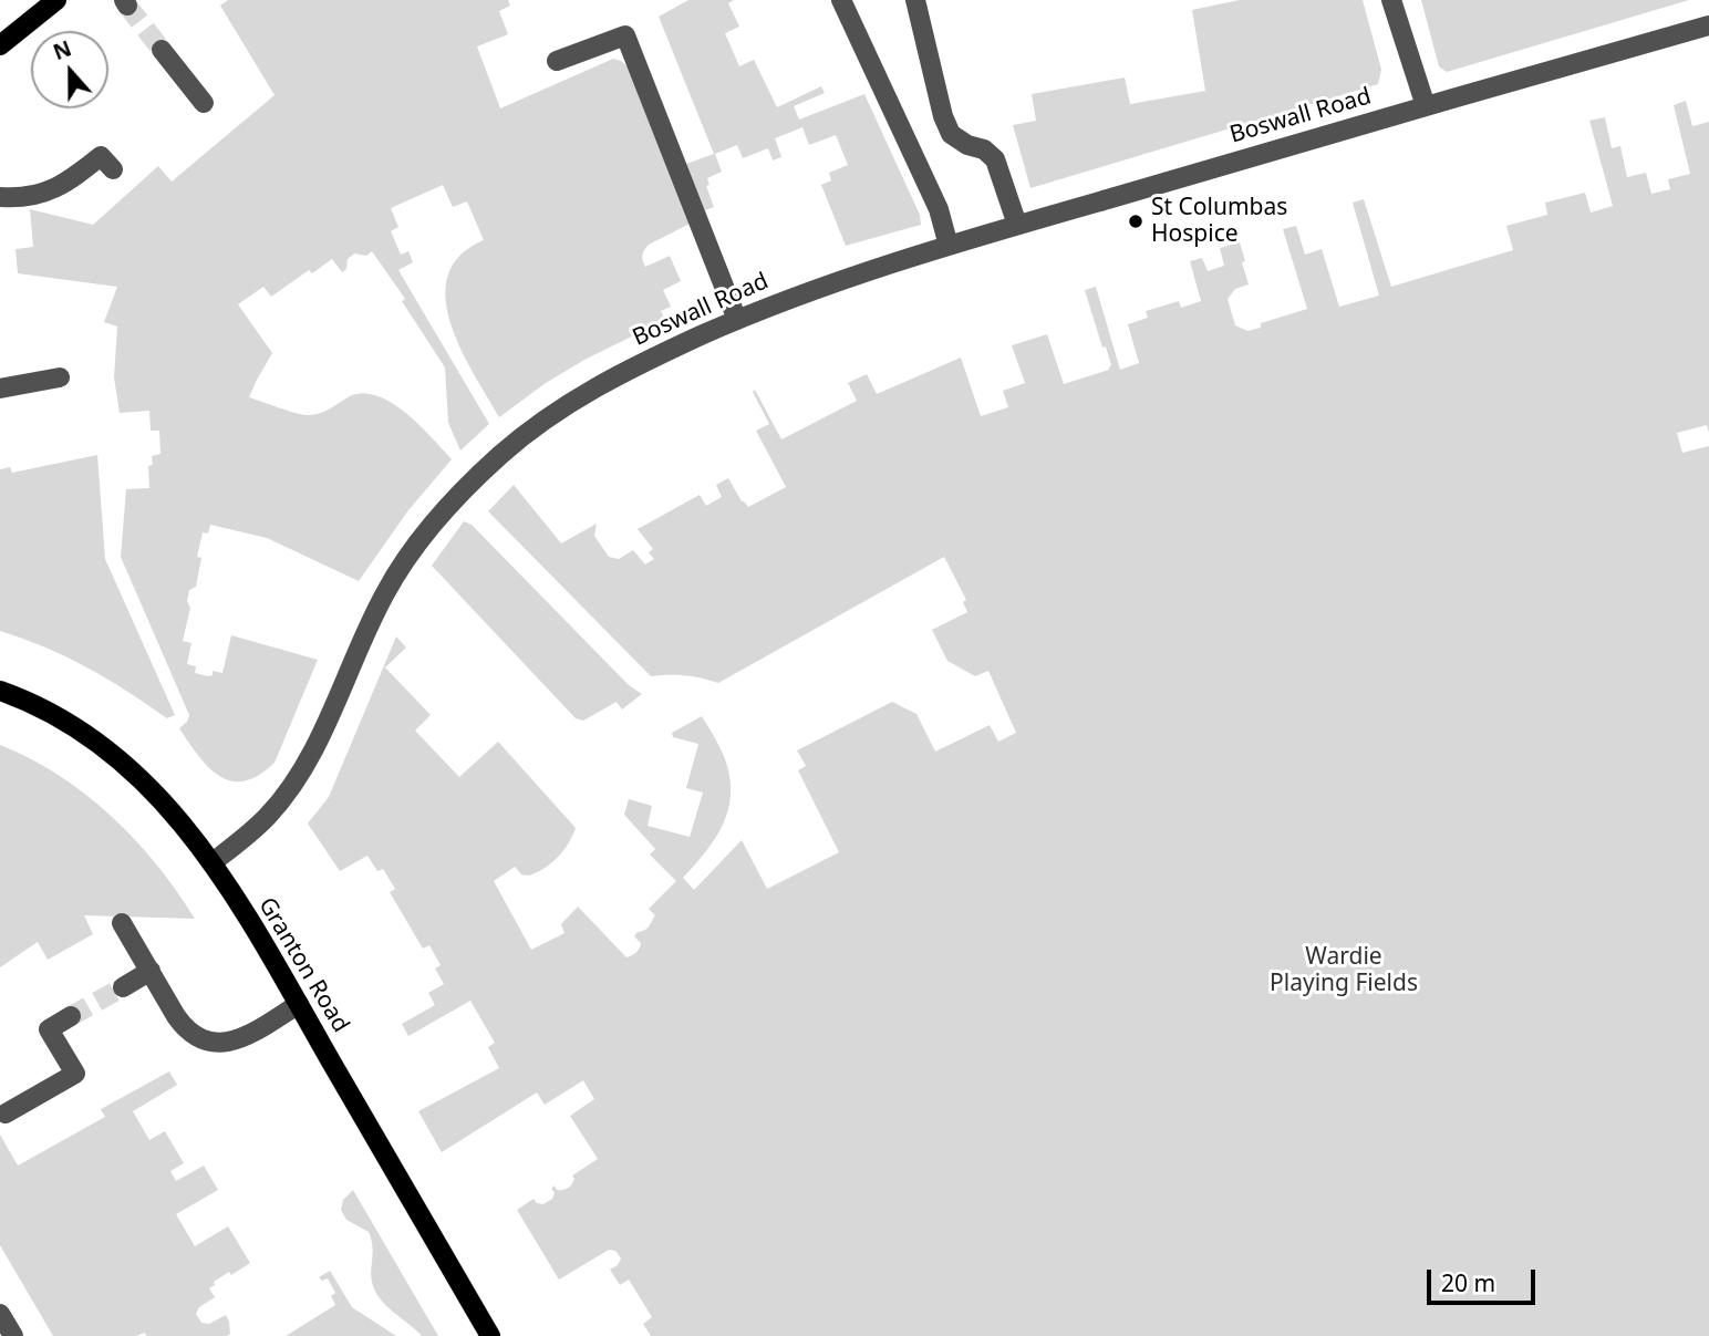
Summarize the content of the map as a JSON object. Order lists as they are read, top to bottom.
{
  "streets": {
    "main road": ["Granton Road"],
    "street": ["Boswall Road"]
  },
  "crossings": [
    ["Boswall Road", "Granton Road"]
  ],
  "parks": ["Wardie Playing Fields"],
  "places": ["St Columbas Hospice"],
  "scale_bar": "20 m",
  "north": "top"
}
